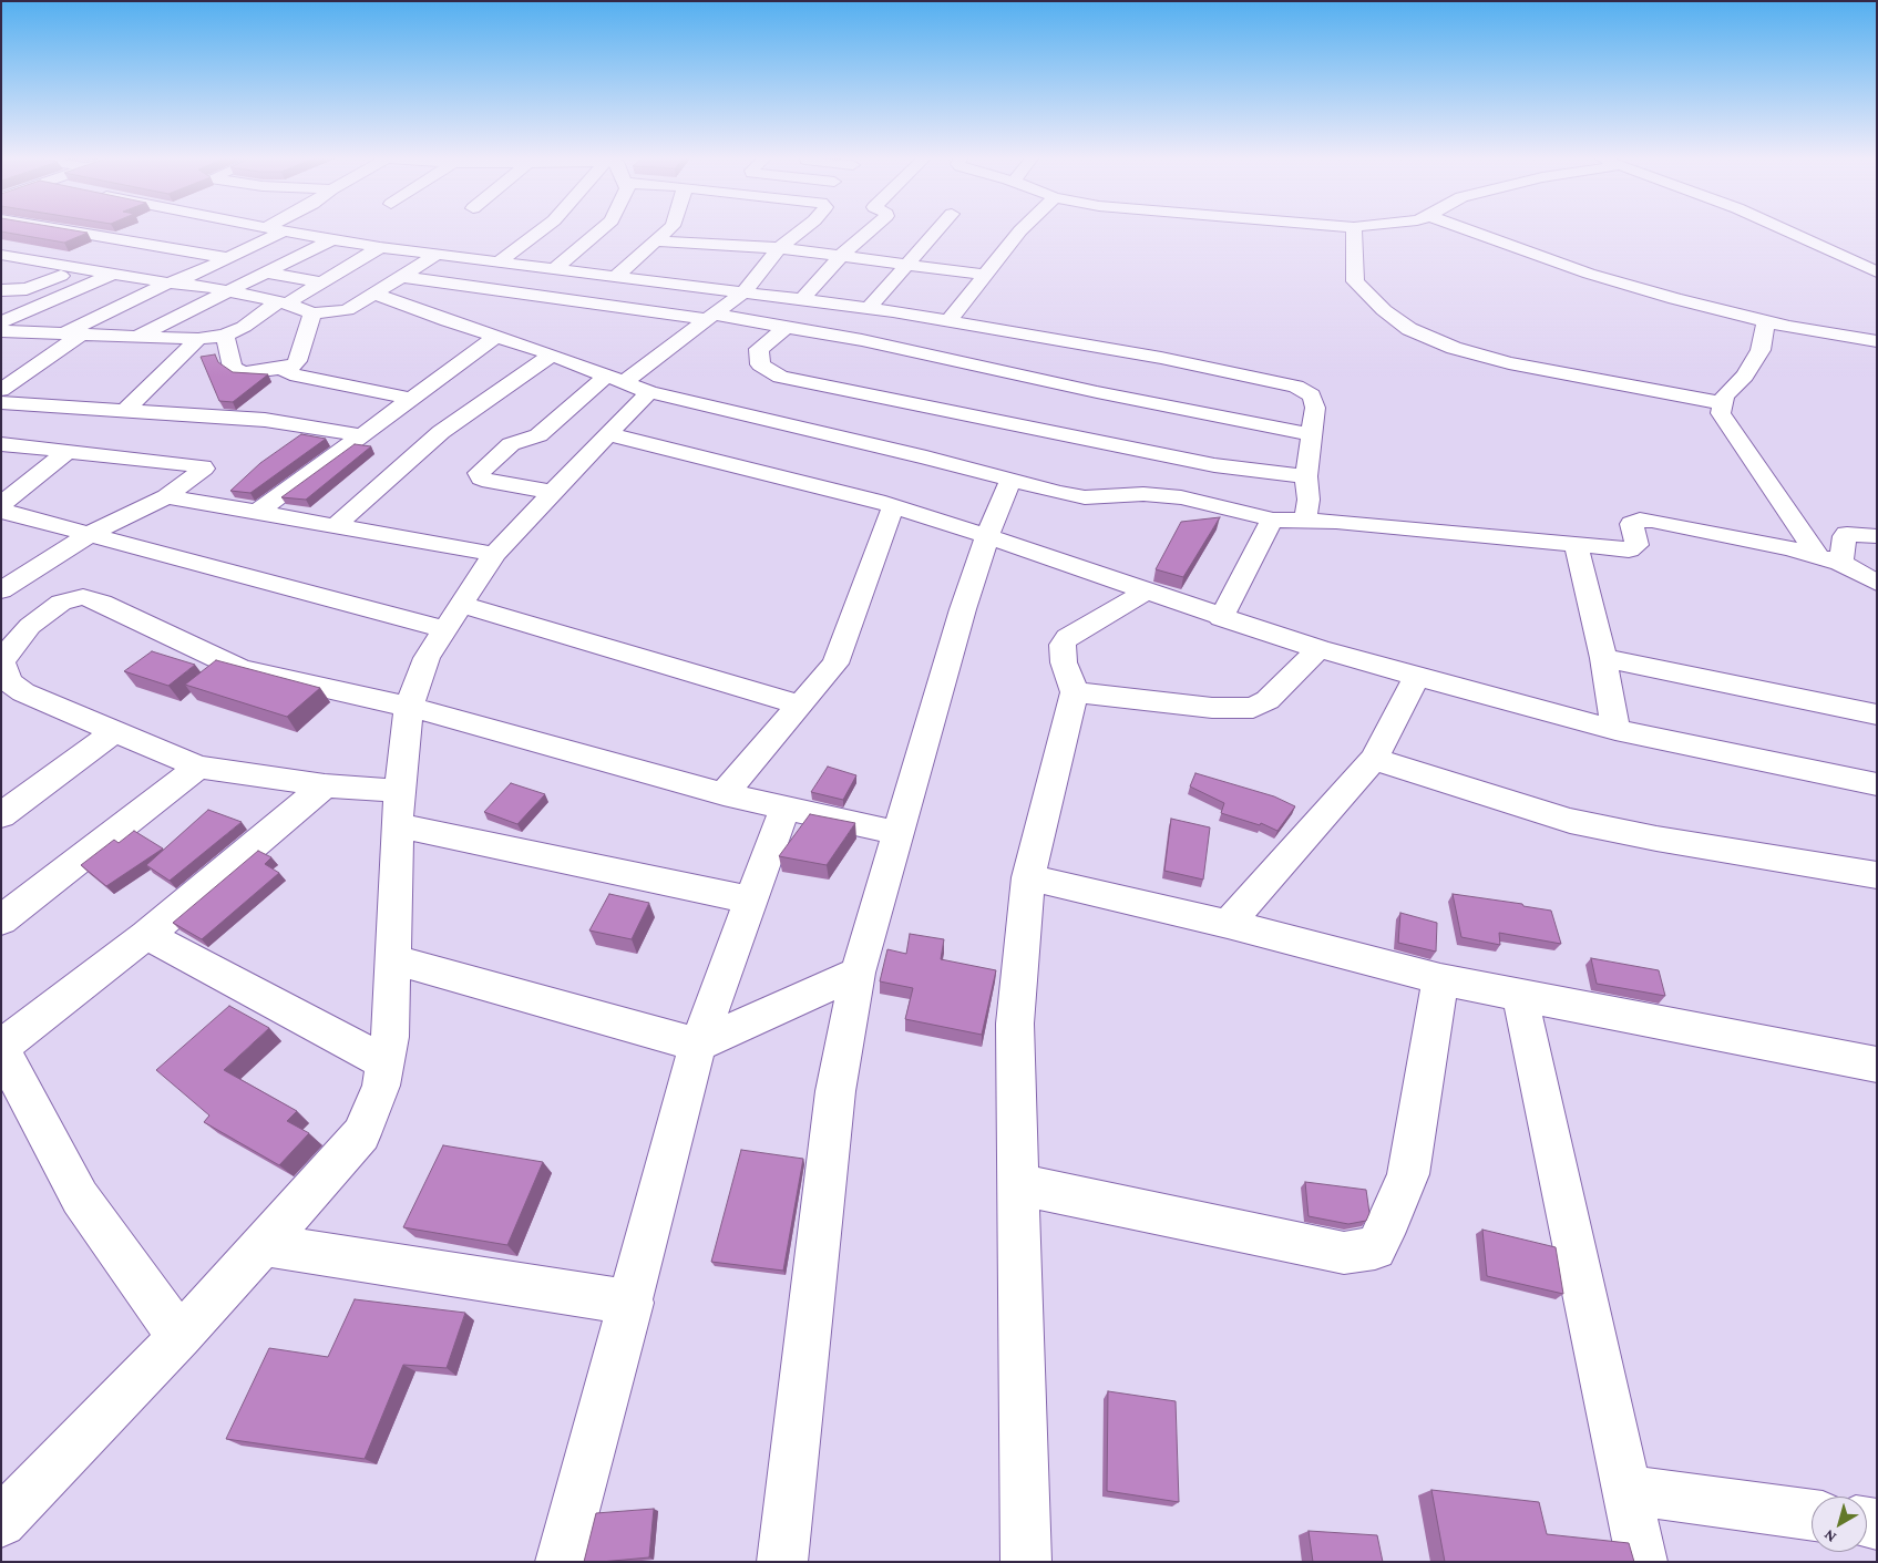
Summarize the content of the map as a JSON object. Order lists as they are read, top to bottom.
{
  "north": "bottom left"
}
